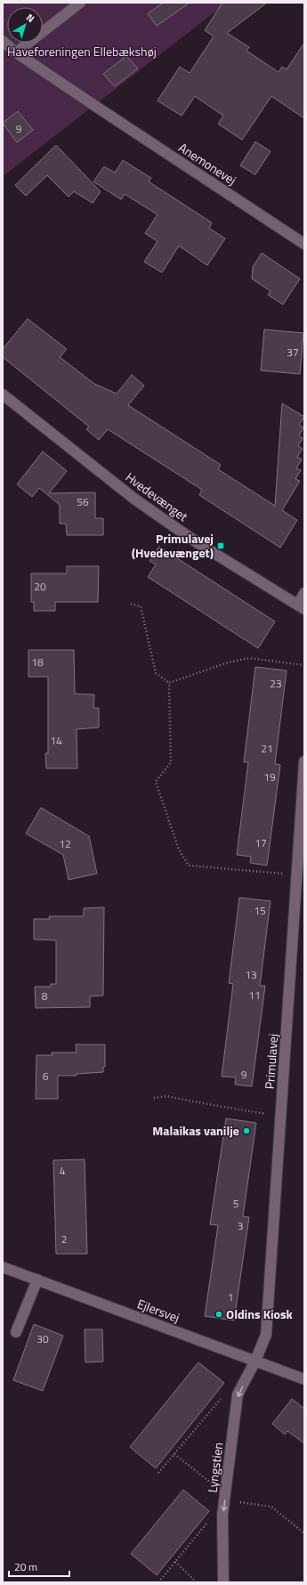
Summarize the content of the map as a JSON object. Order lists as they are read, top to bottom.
{
  "streets": {
    "street": [
      "Anemonevej",
      "Hvedevænget",
      "Primulavej",
      "Ejlersvej",
      "Lyngstien"
    ]
  },
  "crossings": [
    ["Primulavej", "Ejlersvej"],
    ["Primulavej", "Lyngstien"],
    ["Ejlersvej", "Lyngstien"]
  ],
  "one_way": ["Lyngstien"],
  "parks": ["Haveforeningen Ellebækshøj"],
  "places": {
    "transit": ["Primulavej (Hvedevænget)"],
    "other": ["Malaikas vanilje", "Oldins Kiosk"]
  },
  "house_numbers": [
    "9",
    "37",
    "56",
    "20",
    "18",
    "23",
    "14",
    "21",
    "19",
    "17",
    "12",
    "15",
    "13",
    "11",
    "8",
    "9",
    "6",
    "4",
    "5",
    "3",
    "2",
    "1",
    "30"
  ],
  "scale_bar": "20 m",
  "north": "top right"
}
